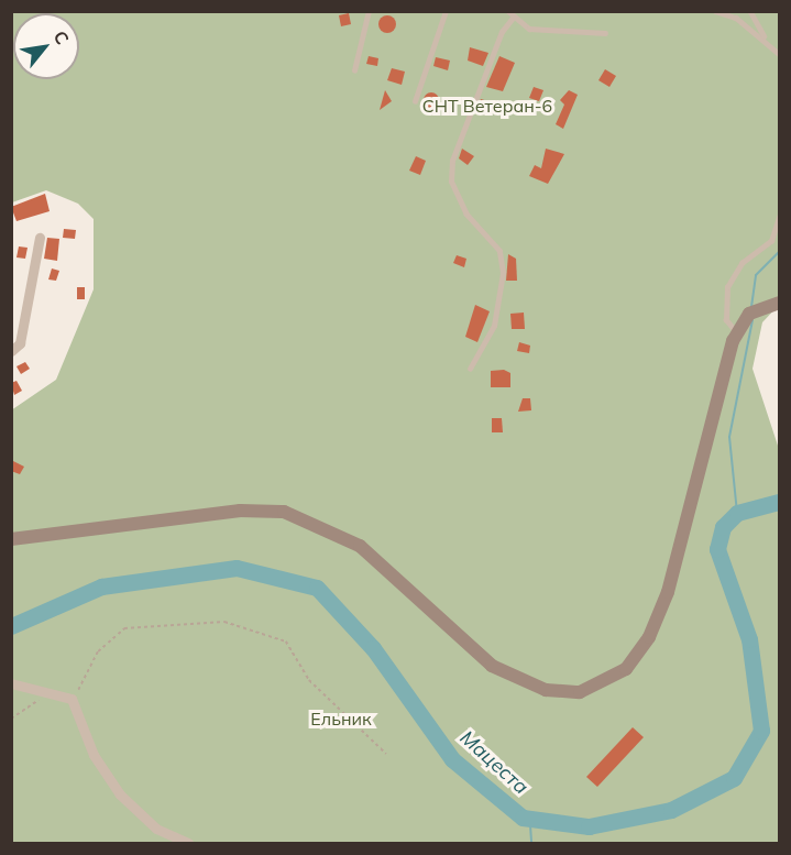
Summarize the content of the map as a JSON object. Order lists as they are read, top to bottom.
{
  "water": ["Мацеста"],
  "parks": ["СНТ Ветеран-6", "Ельник"],
  "north": "top right"
}
